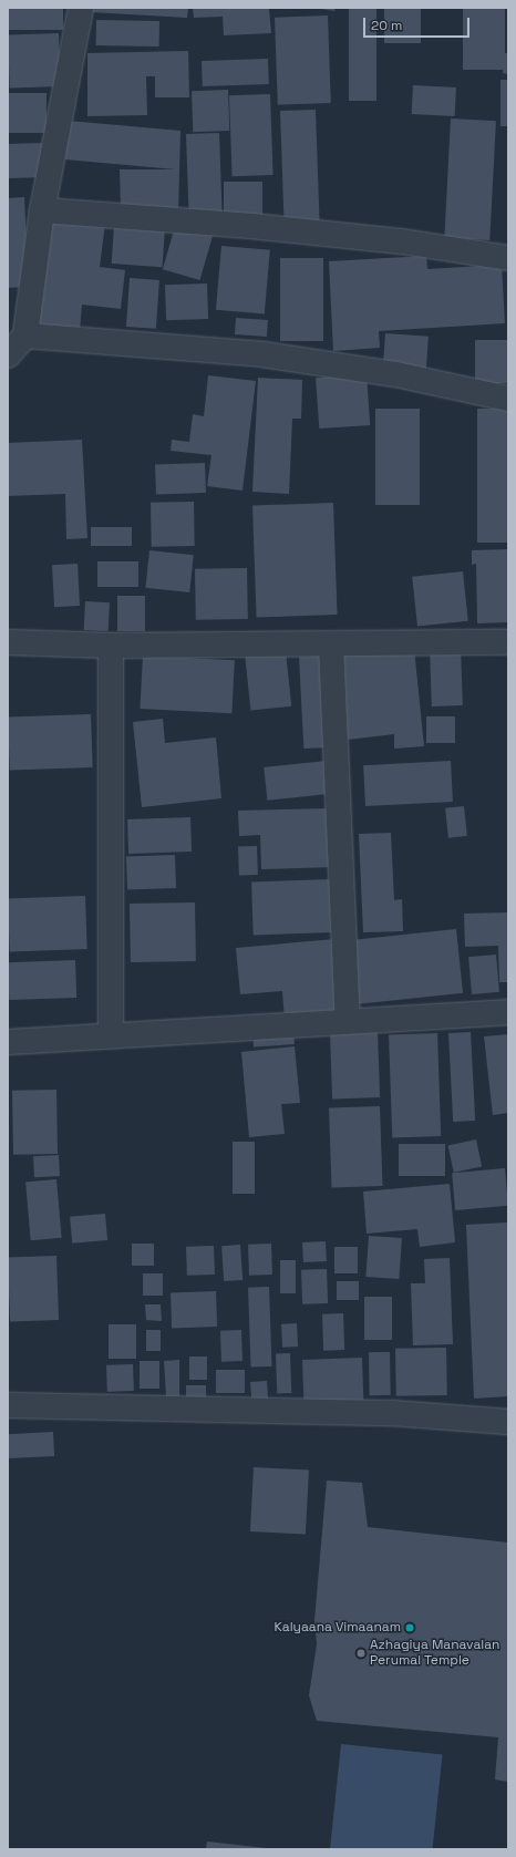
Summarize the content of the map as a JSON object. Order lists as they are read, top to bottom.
{
  "places": ["Kalyaana Vimaanam", "Azhagiya Manavalan Perumal Temple"],
  "scale_bar": "20 m"
}
